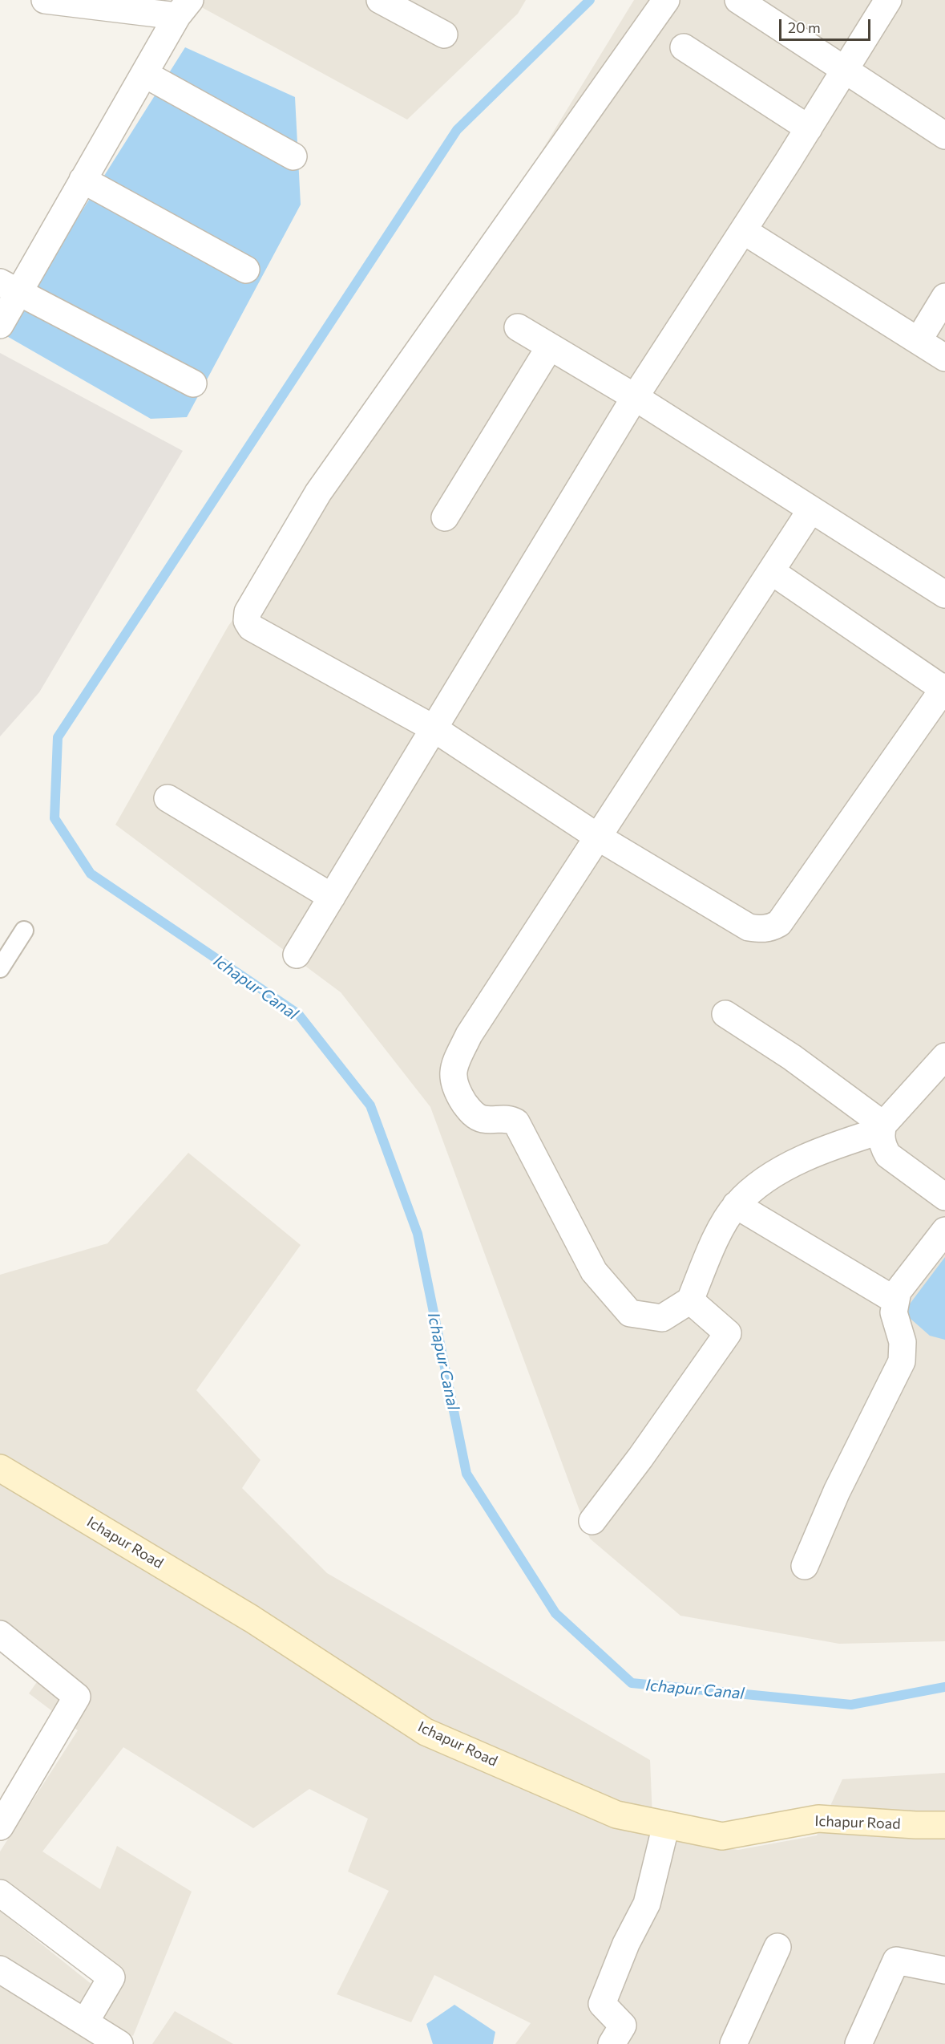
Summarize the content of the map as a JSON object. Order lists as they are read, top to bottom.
{
  "streets": {
    "street": ["Ichapur Road"]
  },
  "water": ["Ichapur Canal"],
  "scale_bar": "20 m"
}
